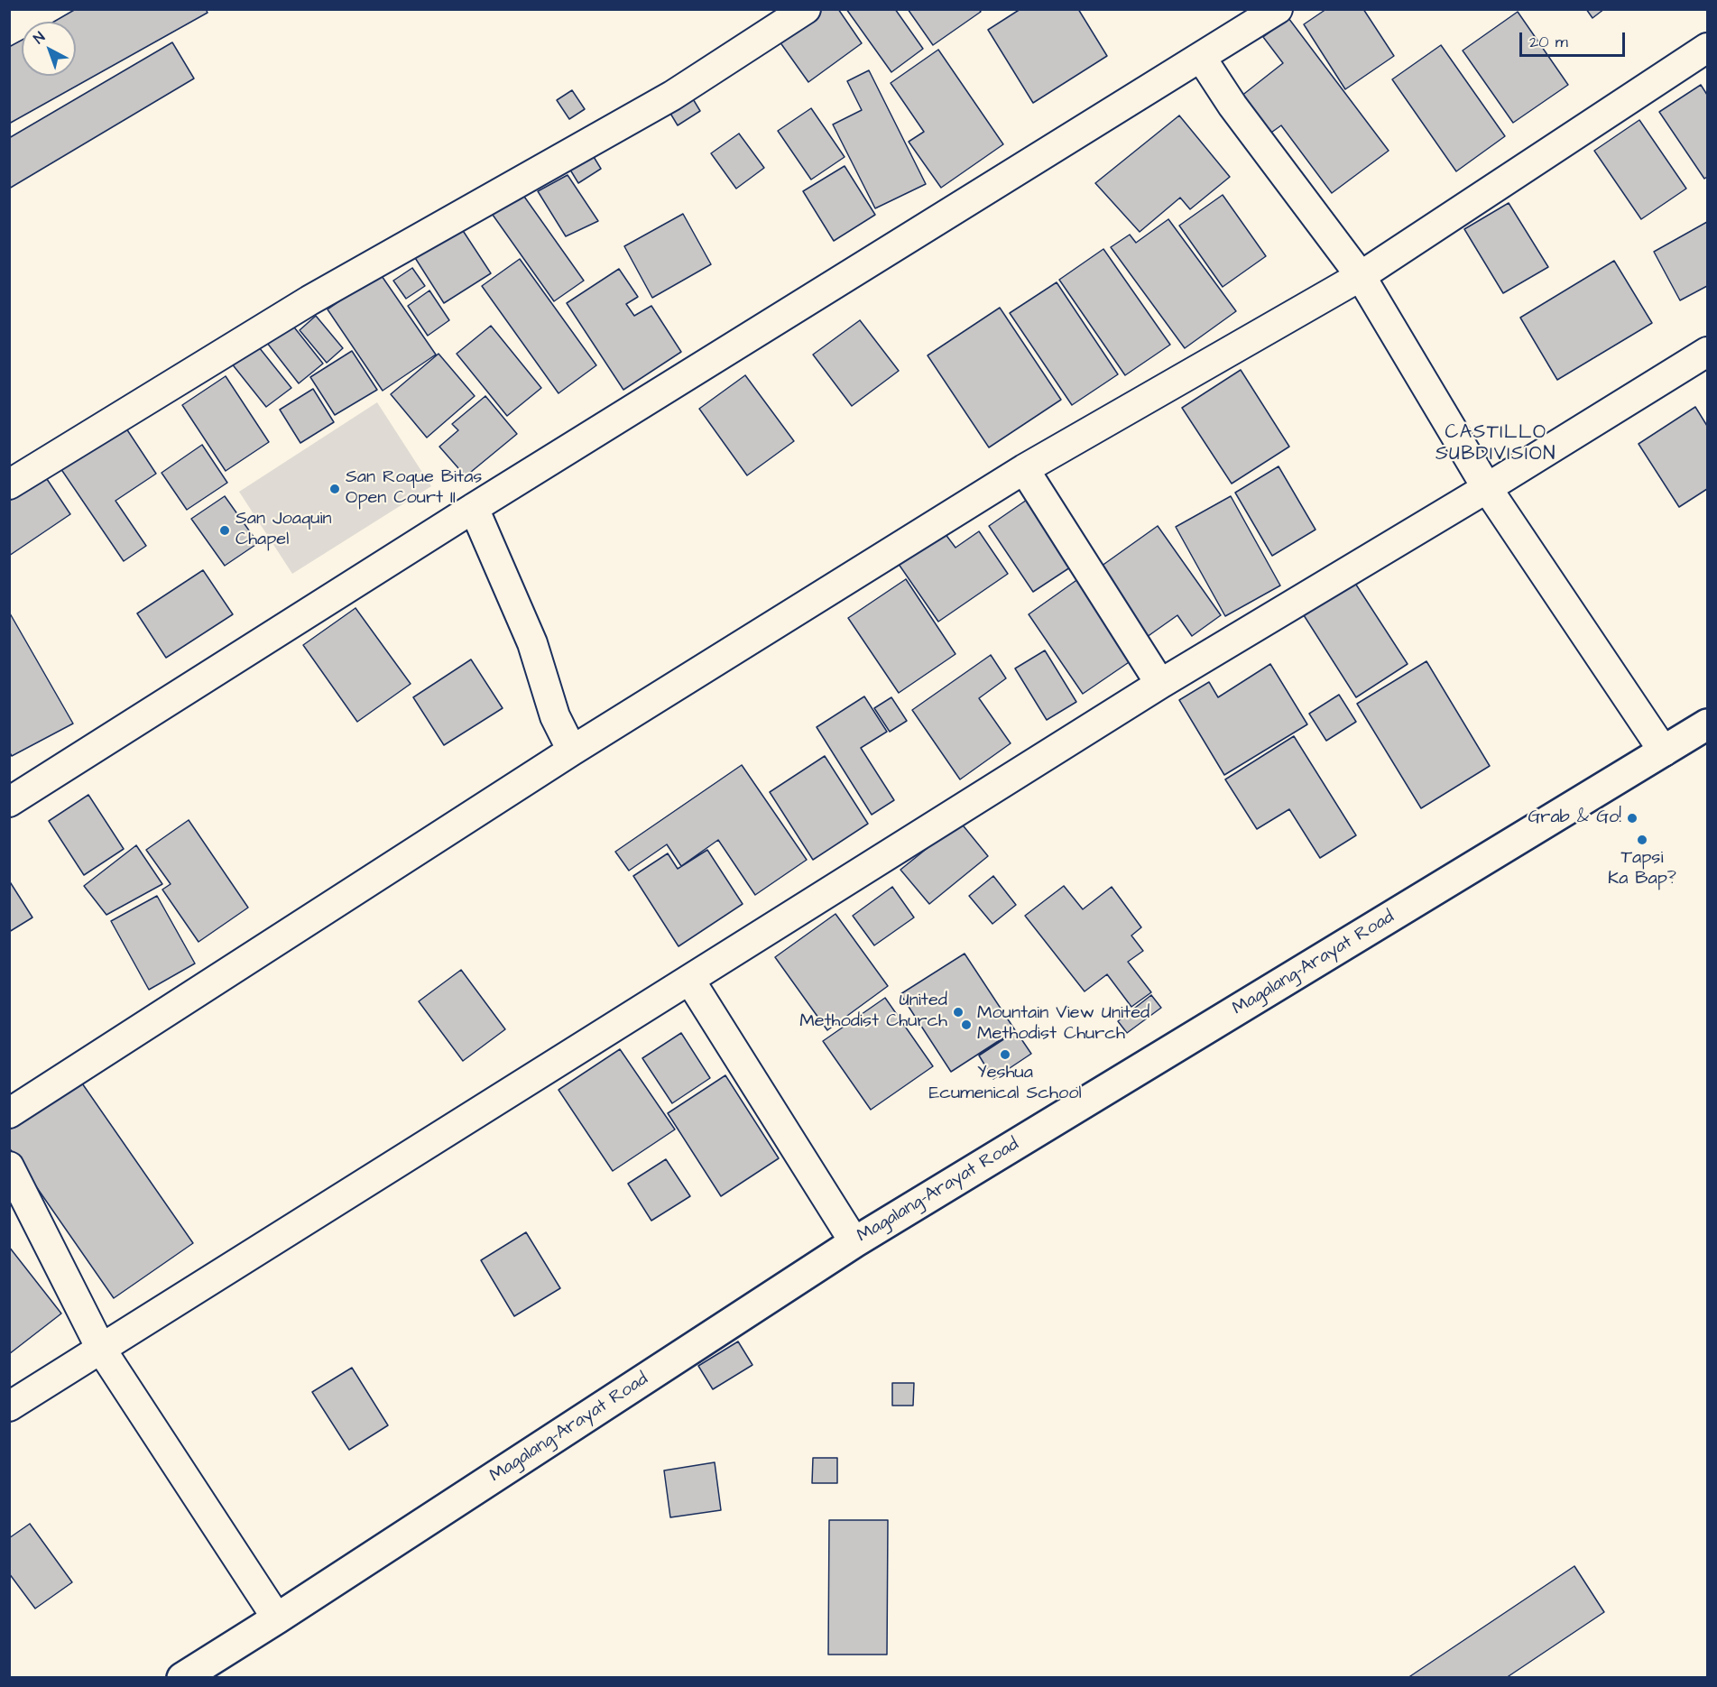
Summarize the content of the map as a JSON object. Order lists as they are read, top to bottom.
{
  "streets": {
    "main road": ["Magalang-Arayat Road"]
  },
  "districts": ["CASTILLO SUBDIVISION"],
  "places": [
    "San Roque Bitas Open Court II",
    "San Joaquin Chapel",
    "Grab & Go!",
    "Tapsi Ka Bap?",
    "United Methodist Church",
    "Mountain View United Methodist Church",
    "Yeshua Ecumenical School"
  ],
  "scale_bar": "20 m",
  "north": "top left"
}
